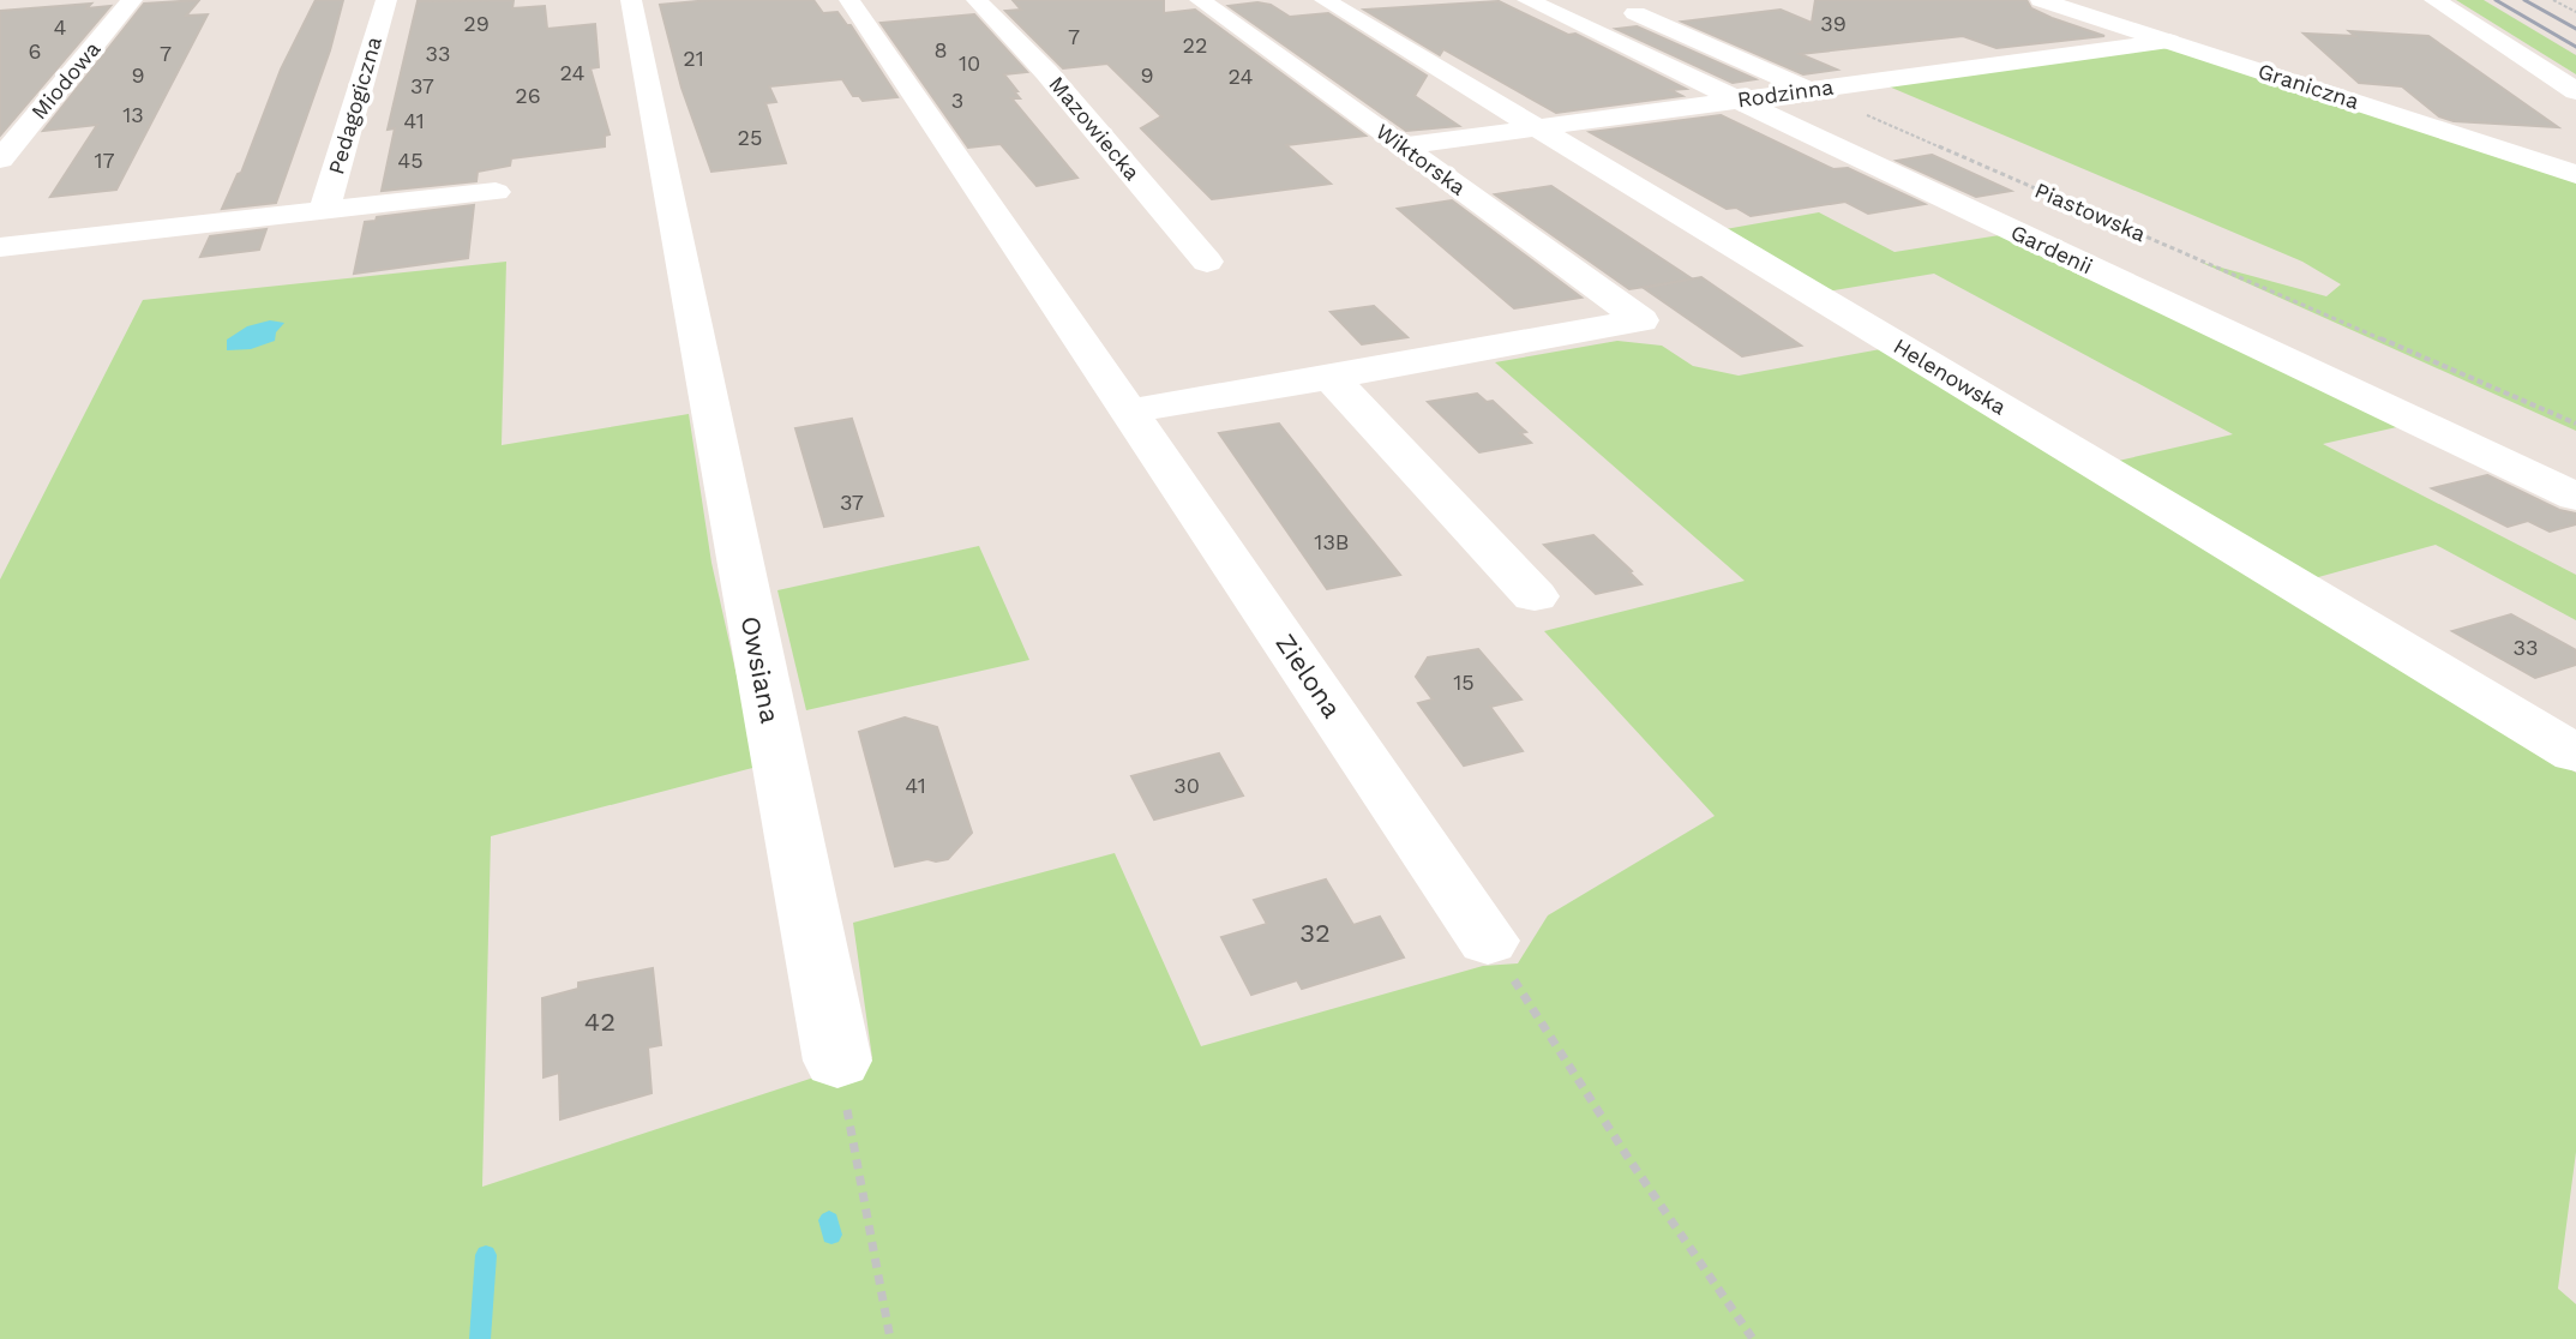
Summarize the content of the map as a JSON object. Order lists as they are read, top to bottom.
{
  "streets": {
    "street": [
      "Miodowa",
      "Graniczna",
      "Rodzinna",
      "Pedagogiczna",
      "Mazowiecka",
      "Wiktorska",
      "Gardenii",
      "Helenowska",
      "Owsiana",
      "Zielona"
    ],
    "path": ["Piastowska"]
  },
  "crossings": [
    ["Graniczna", "Rodzinna"],
    ["Rodzinna", "Wiktorska"],
    ["Rodzinna", "Piastowska"],
    ["Rodzinna", "Gardenii"],
    ["Rodzinna", "Helenowska"]
  ],
  "house_numbers": [
    "29",
    "39",
    "4",
    "7",
    "22",
    "8",
    "6",
    "7",
    "33",
    "21",
    "10",
    "24",
    "9",
    "9",
    "24",
    "37",
    "26",
    "3",
    "13",
    "41",
    "25",
    "17",
    "45",
    "37",
    "13B",
    "33",
    "15",
    "41",
    "30",
    "32",
    "42"
  ]
}
